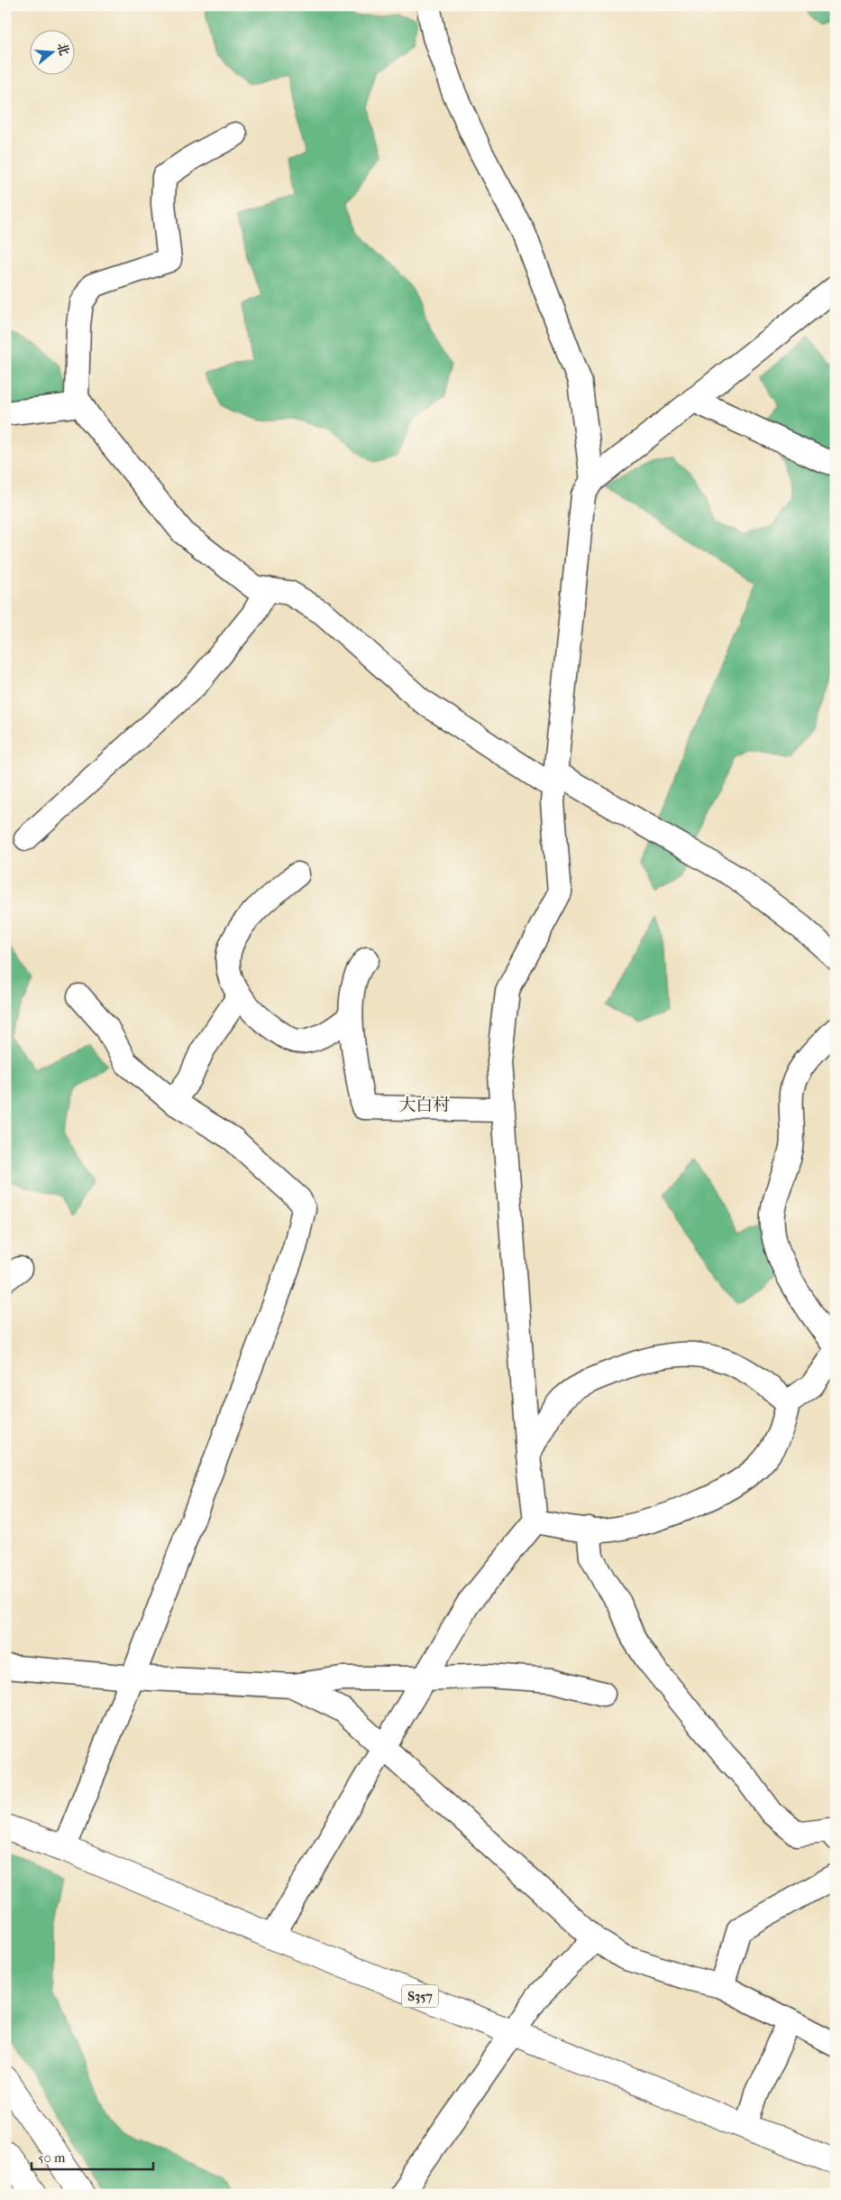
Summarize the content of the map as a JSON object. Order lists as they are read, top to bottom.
{
  "streets": {
    "main road": ["S357"]
  },
  "districts": ["大白村"],
  "scale_bar": "50 m",
  "north": "right"
}
